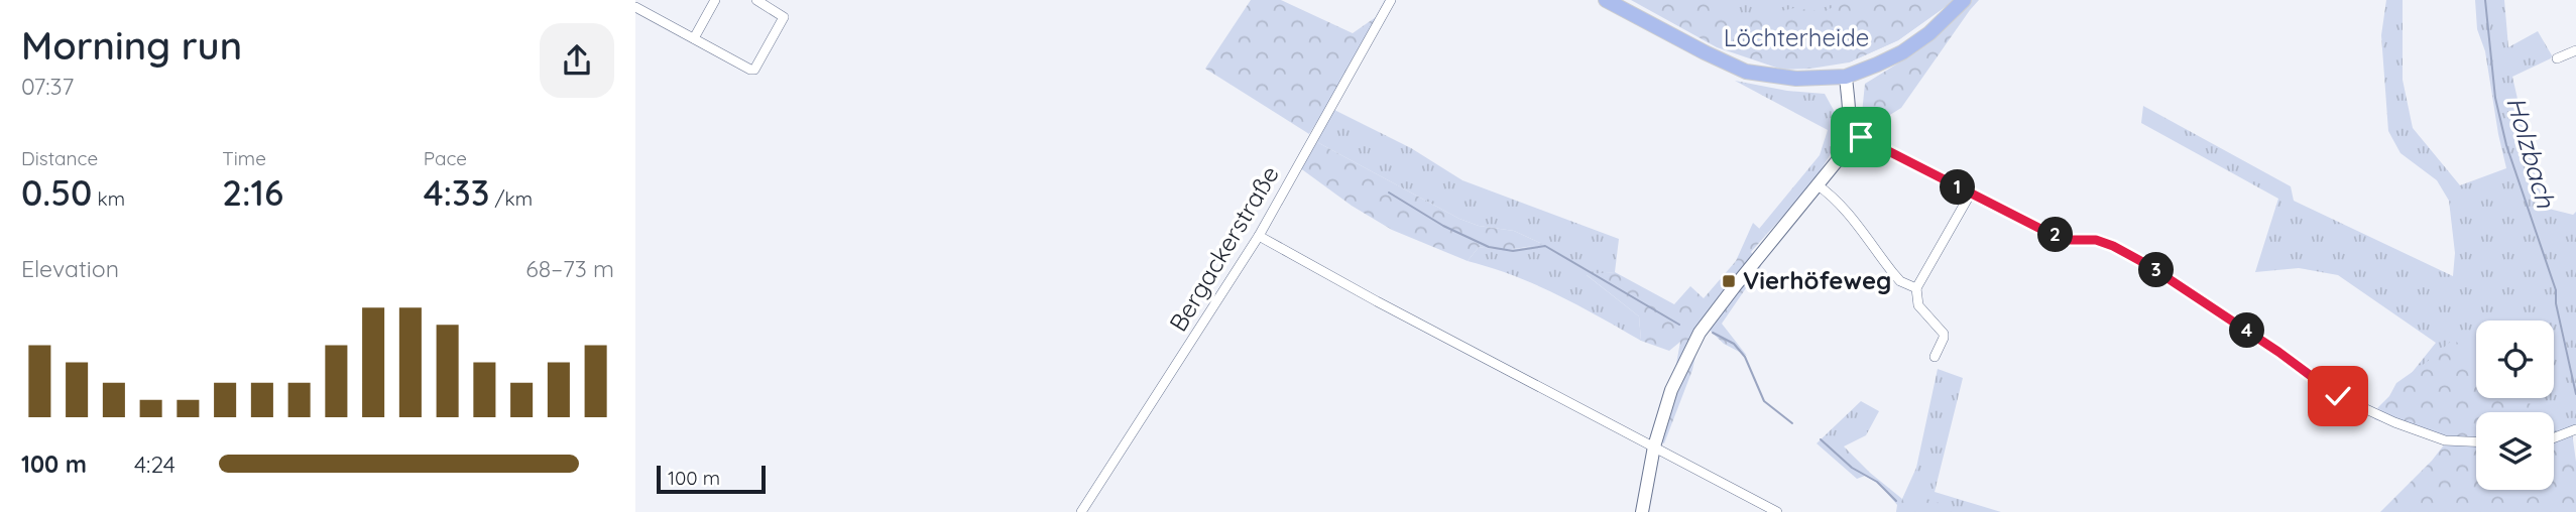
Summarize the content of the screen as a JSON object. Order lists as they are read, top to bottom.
{
  "streets": {
    "street": ["Bergackerstraße"]
  },
  "water": ["Holzbach"],
  "parks": ["Löchterheide"],
  "places": {
    "transit": ["Vierhöfeweg"]
  },
  "scale_bar": "100 m",
  "page": {
    "heading": ["Morning run", "07:37"],
    "stats": [
      ["Distance", "0.50 km"],
      ["Time", "2:16"],
      ["Pace", "4:33 /km"]
    ],
    "pins": [
      "1",
      "2",
      "3",
      "4"
    ],
    "chart": ["Elevation", "68–73 m"],
    "list": [
      {
        "name": "100 m",
        "note": "4:24"
      }
    ],
    "scale": "100 m"
  }
}
